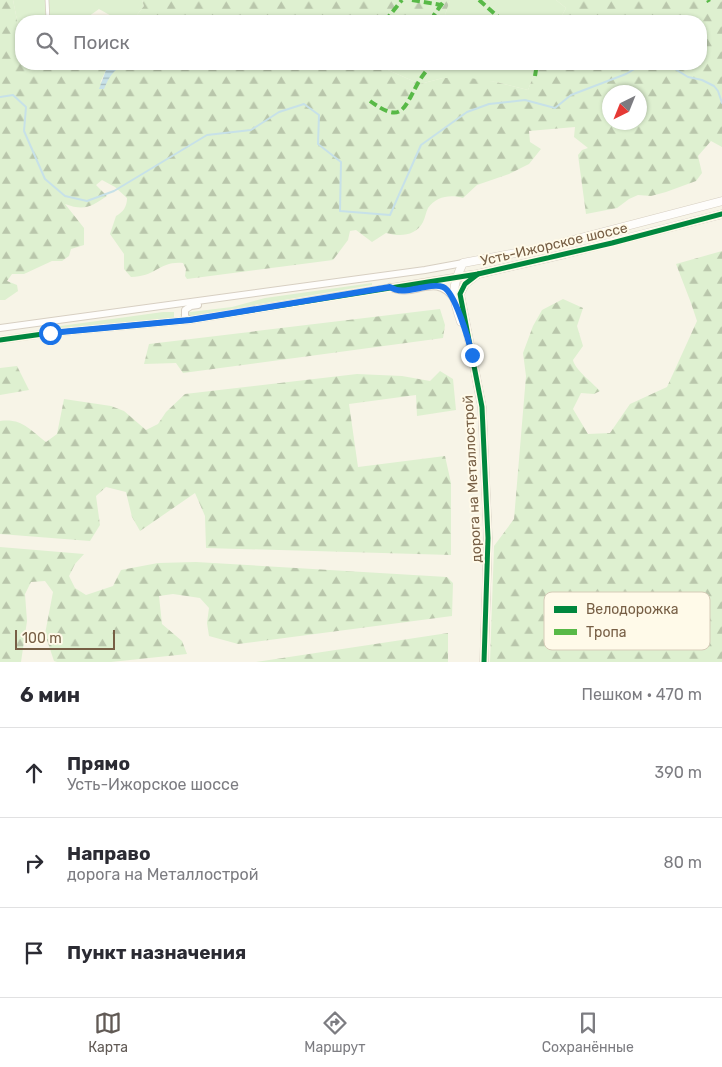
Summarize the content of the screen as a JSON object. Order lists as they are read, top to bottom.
{
  "streets": {
    "street": ["Усть-Ижорское шоссе", "дорога на Металлострой"]
  },
  "crossings": [
    ["Усть-Ижорское шоссе", "дорога на Металлострой"]
  ],
  "legend": ["Велодорожка", "Тропа"],
  "scale_bar": "100 m",
  "north": "bottom left",
  "page": {
    "search": "Поиск",
    "scale": "100 m",
    "heading": ["6 мин", "Пешком · 470 m"],
    "list": [
      ["Прямо", "Усть-Ижорское шоссе", "390 m"],
      ["Направо", "дорога на Металлострой", "80 m"],
      "Пункт назначения"
    ],
    "nav": ["Карта", "Маршрут", "Сохранённые"]
  }
}
